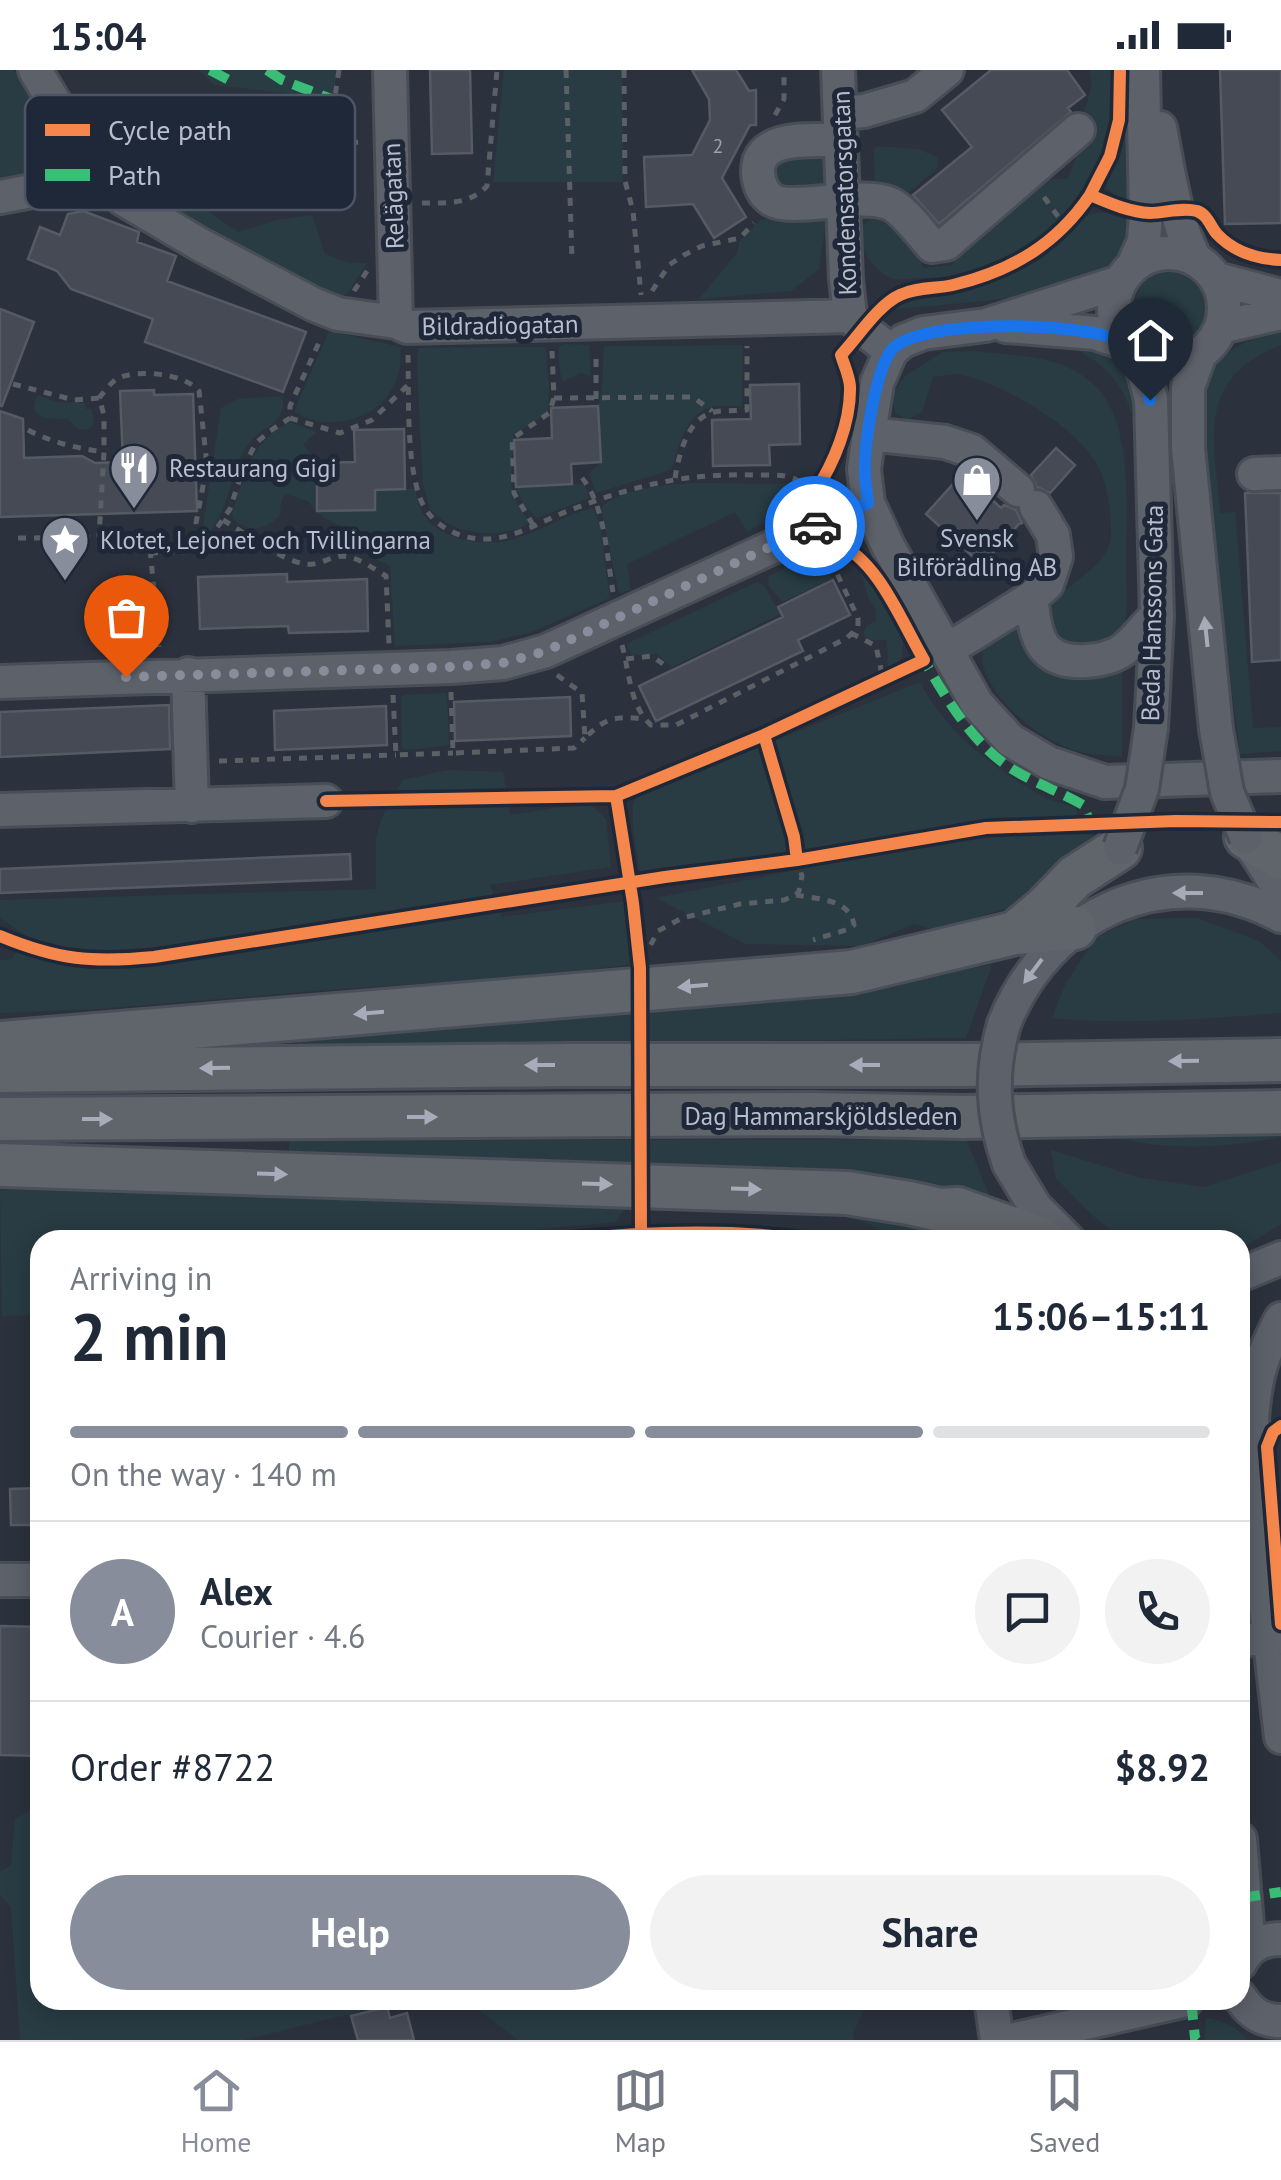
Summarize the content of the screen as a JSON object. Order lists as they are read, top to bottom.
{
  "streets": {
    "main road": ["Dag Hammarskjöldsleden"],
    "street": [
      "Kondensatorsgatan",
      "Relägatan",
      "Bildradiogatan",
      "Beda Hanssons Gata"
    ]
  },
  "crossings": [
    ["Kondensatorsgatan", "Bildradiogatan"],
    ["Relägatan", "Bildradiogatan"]
  ],
  "places": {
    "restaurant": ["Restaurang Gigi"],
    "shop": ["Svensk Bilförädling AB"],
    "place": ["Klotet, Lejonet och Tvillingarna"]
  },
  "house_numbers": ["2"],
  "legend": ["Cycle path", "Path"],
  "page": {
    "status": "15:04",
    "heading": ["2 min", "Arriving in", "15:06–15:11"],
    "panel": [
      "Alex",
      "Courier · 4.6",
      "Order #8722",
      "$8.92"
    ],
    "bar": "On the way · 140 m",
    "round": "A",
    "buttons": ["Help", "Share"],
    "tabs": ["Home", "Map", "Saved"]
  }
}
